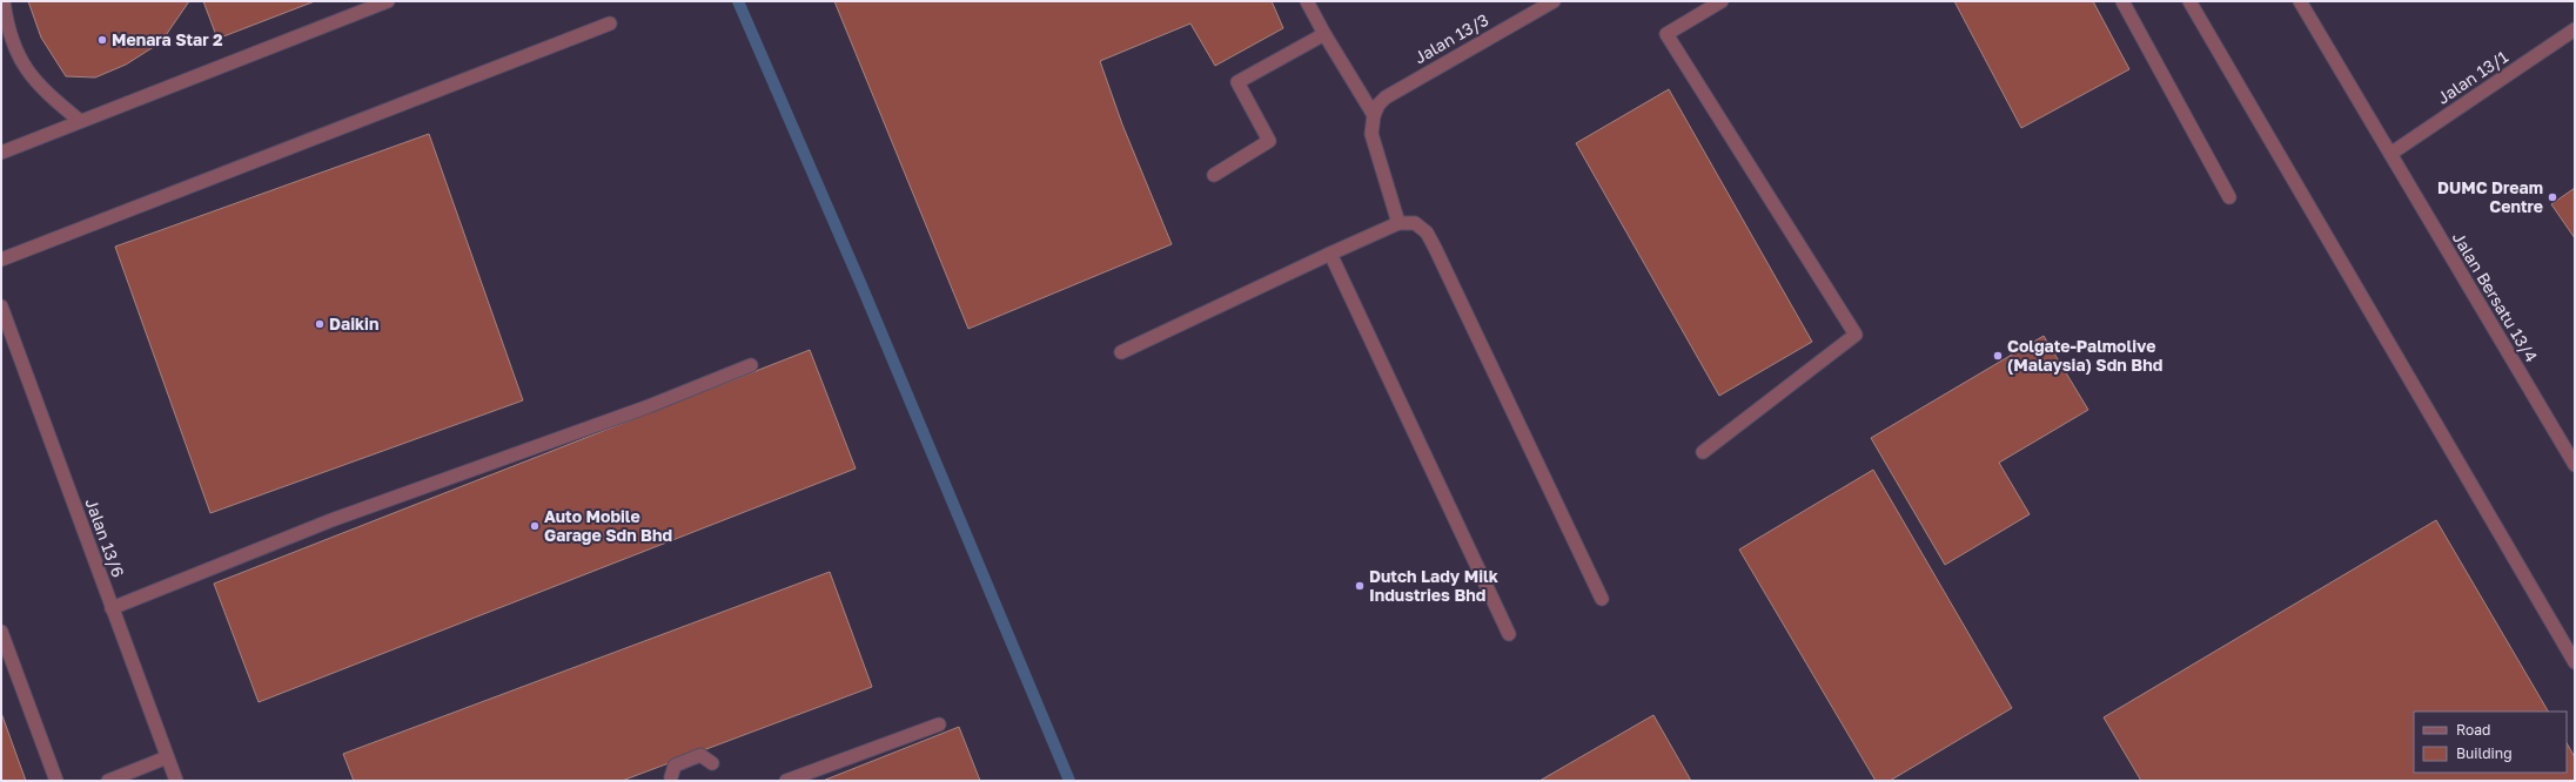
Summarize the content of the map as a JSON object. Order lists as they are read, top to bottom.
{
  "streets": {
    "street": [
      "Jalan 13/3",
      "Jalan 13/1",
      "Jalan Bersatu 13/4",
      "Jalan 13/6"
    ]
  },
  "crossings": [
    ["Jalan 13/1", "Jalan Bersatu 13/4"]
  ],
  "places": [
    "Menara Star 2",
    "DUMC Dream Centre",
    "Daikin",
    "Colgate-Palmolive (Malaysia) Sdn Bhd",
    "Auto Mobile Garage Sdn Bhd",
    "Dutch Lady Milk Industries Bhd"
  ],
  "legend": ["Road", "Building"]
}
